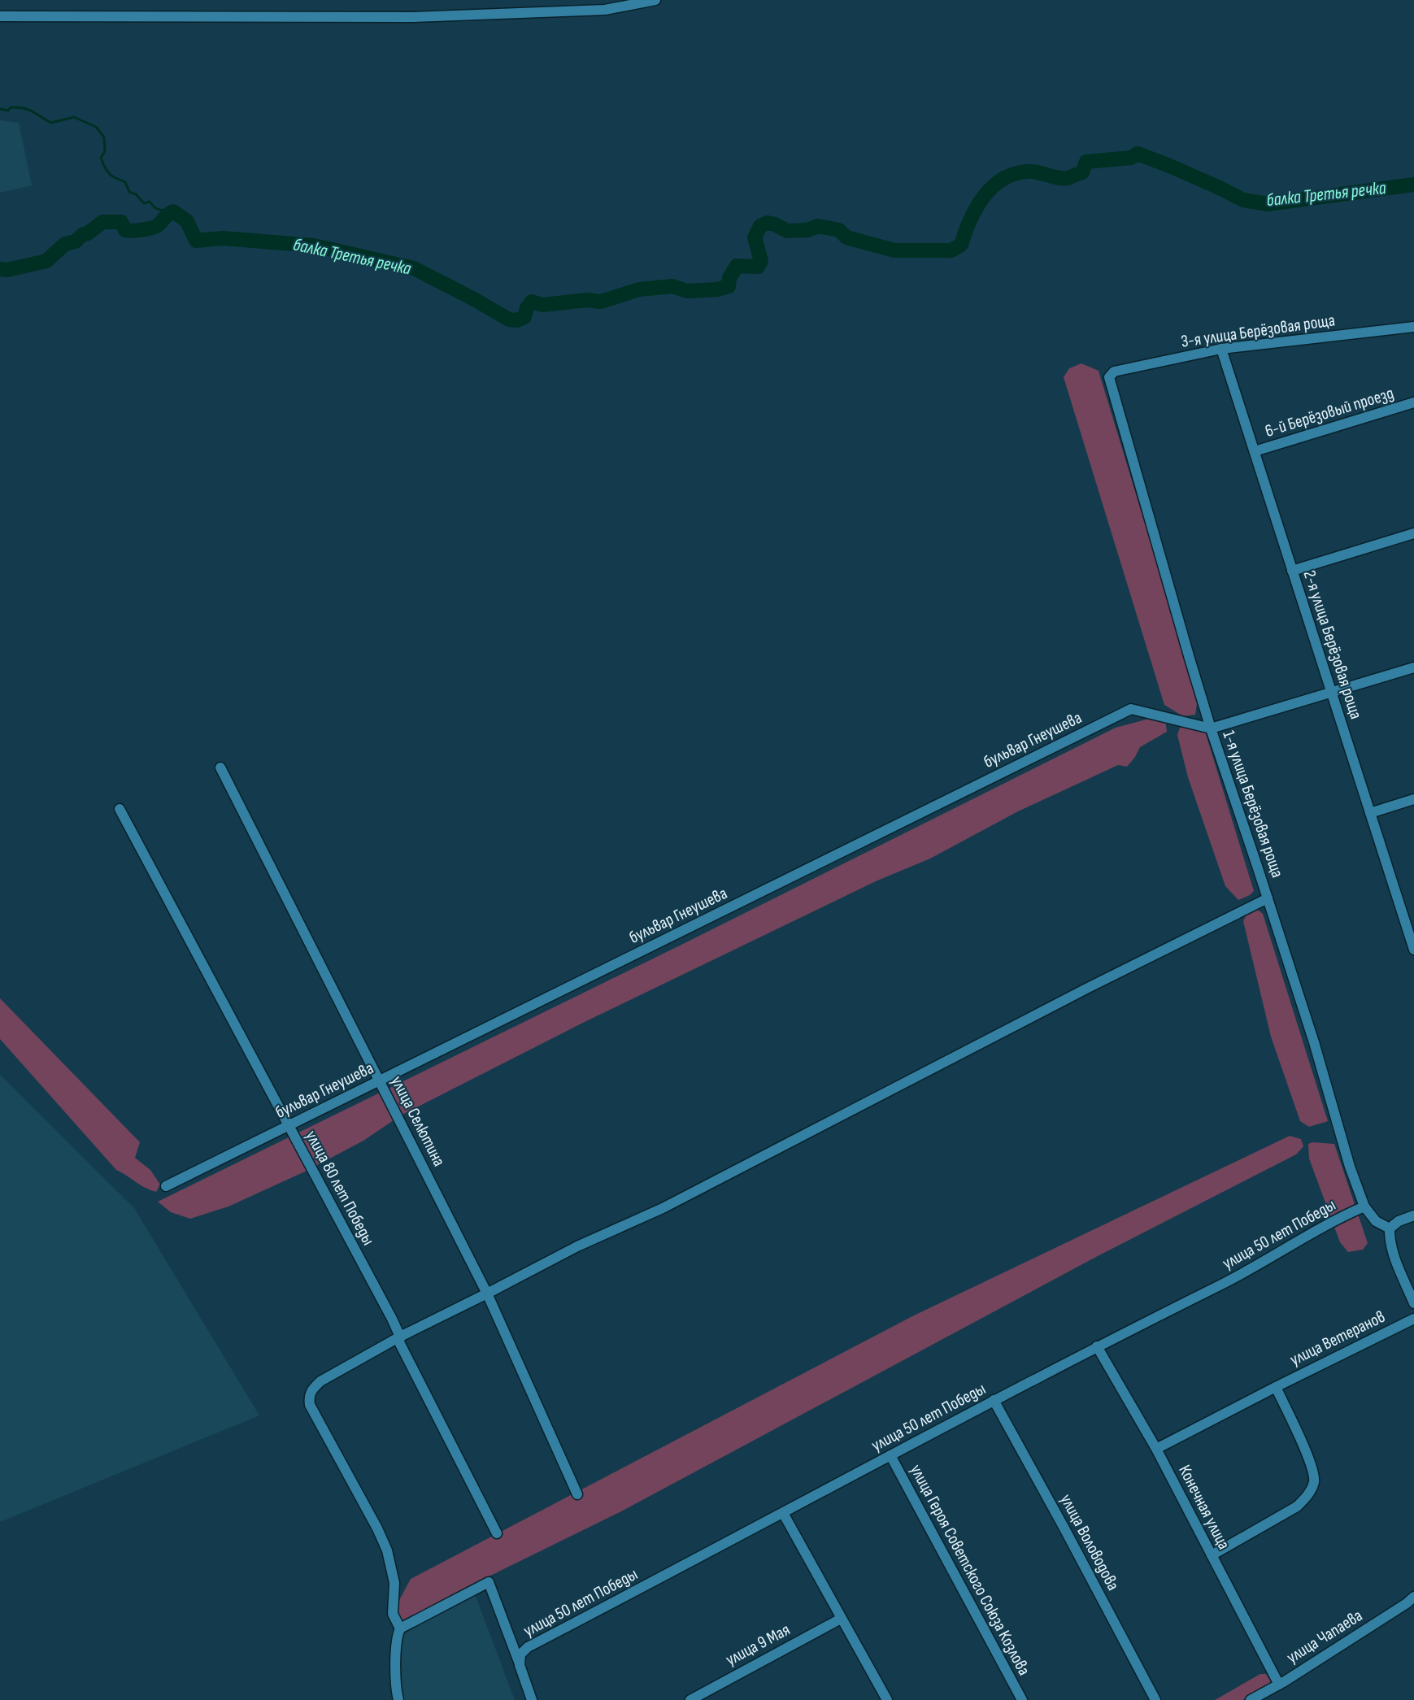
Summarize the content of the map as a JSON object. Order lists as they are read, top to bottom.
{
  "streets": {
    "street": [
      "3-я улица Берёзовая роща",
      "6-й Берёзовый проезд",
      "2-я улица Берёзовая роща",
      "бульвар Гнеушева",
      "1-я улица Берёзовая роща",
      "улица Селютина",
      "улица 80 лет Победы",
      "улица 50 лет Победы",
      "улица Ветеранов",
      "Конечная улица",
      "улица Воловодова",
      "улица Героя Советского Союза Козлова",
      "улица Чапаева",
      "улица 9 Мая"
    ]
  },
  "crossings": [
    ["3-я улица Берёзовая роща", "2-я улица Берёзовая роща"],
    ["3-я улица Берёзовая роща", "1-я улица Берёзовая роща"],
    ["6-й Берёзовый проезд", "2-я улица Берёзовая роща"],
    ["бульвар Гнеушева", "1-я улица Берёзовая роща"],
    ["бульвар Гнеушева", "улица Селютина"],
    ["бульвар Гнеушева", "улица 80 лет Победы"],
    ["1-я улица Берёзовая роща", "улица 50 лет Победы"],
    ["улица 50 лет Победы", "Конечная улица"],
    ["улица 50 лет Победы", "улица Воловодова"],
    ["улица 50 лет Победы", "улица Героя Советского Союза Козлова"],
    ["улица Ветеранов", "Конечная улица"],
    ["Конечная улица", "улица Чапаева"]
  ],
  "water": ["балка Третья речка"]
}
